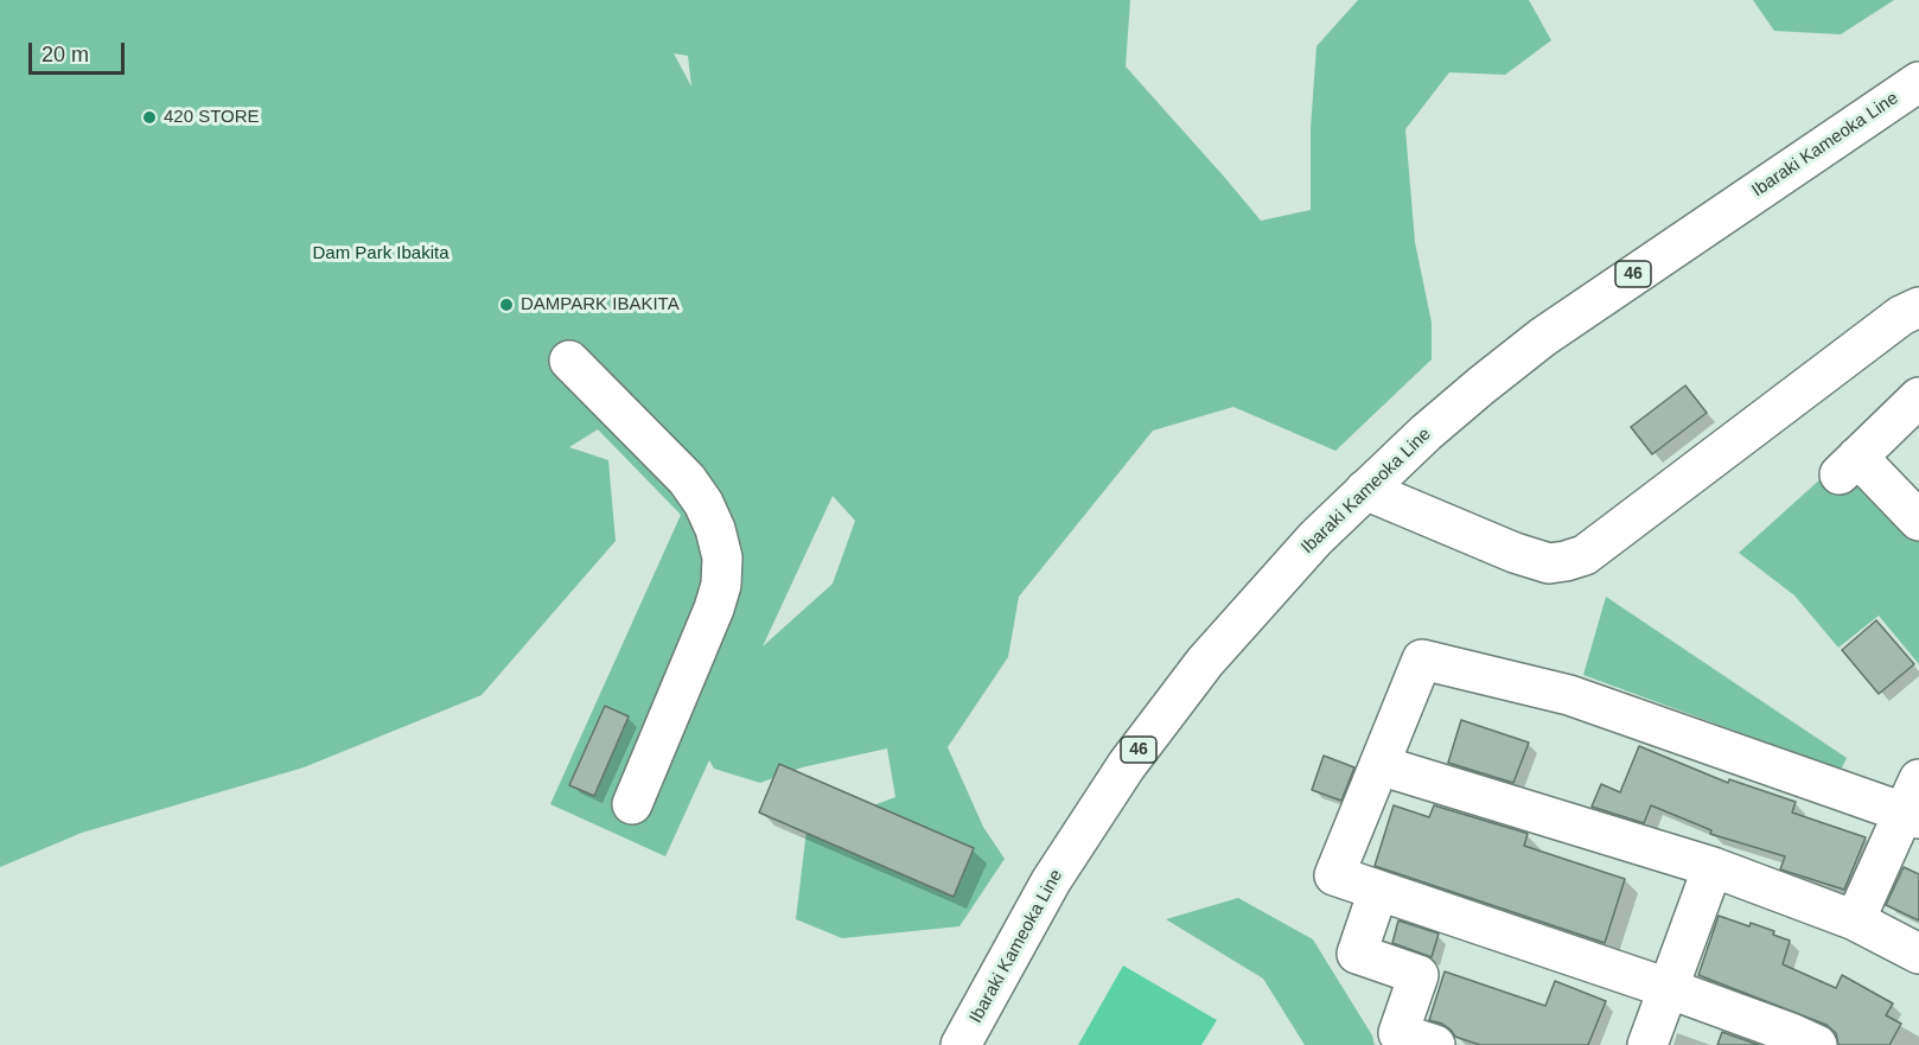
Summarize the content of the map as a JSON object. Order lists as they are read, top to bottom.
{
  "streets": {
    "street": ["Ibaraki Kameoka Line", "46"]
  },
  "parks": ["Dam Park Ibakita"],
  "places": ["420 STORE", "DAMPARK IBAKITA"],
  "scale_bar": "20 m"
}
